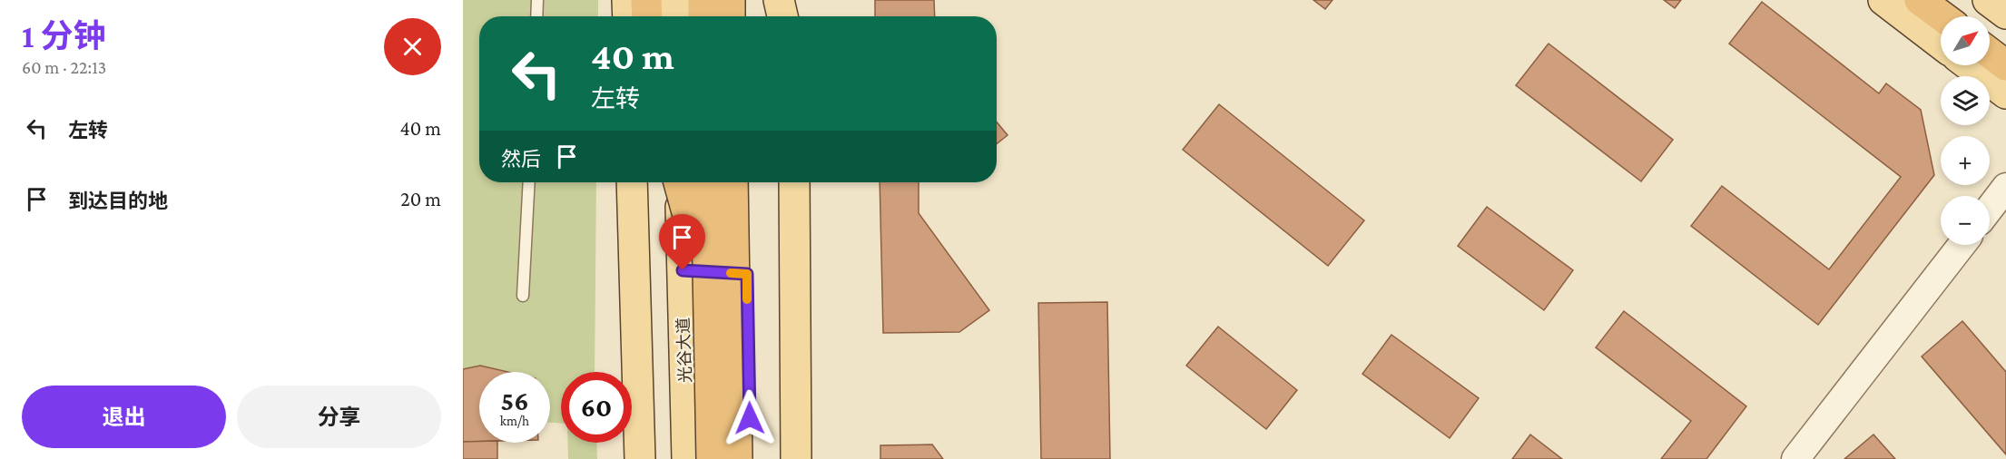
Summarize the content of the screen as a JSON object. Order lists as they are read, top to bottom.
{
  "streets": {
    "main road": ["光谷大道"]
  },
  "north": "top right",
  "page": {
    "heading": ["1 分钟", "60 m · 22:13"],
    "map_buttons": ["+", "−"],
    "turn": ["40 m", "左转"],
    "list": [
      {
        "name": "左转",
        "value": "40 m"
      },
      {
        "name": "到达目的地",
        "value": "20 m"
      }
    ],
    "then": "然后",
    "speed": "56 km/h",
    "limit": "60",
    "buttons": ["退出", "分享"]
  }
}
